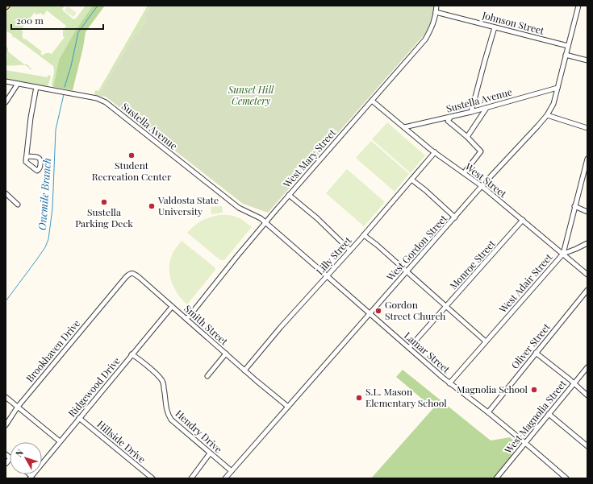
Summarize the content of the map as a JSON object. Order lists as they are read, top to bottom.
{
  "streets": {
    "street": [
      "Johnson Street",
      "Sustella Avenue",
      "West Mary Street",
      "West Street",
      "West Gordon Street",
      "Lilly Street",
      "Monroe Street",
      "West Adair Street",
      "Smith Street",
      "Oliver Street",
      "Brookhaven Drive",
      "Lamar Street",
      "Ridgewood Drive",
      "West Magnolia Street",
      "Hendry Drive",
      "Hillside Drive"
    ]
  },
  "crossings": [
    ["Johnson Street", "West Mary Street"],
    ["Johnson Street", "West Gordon Street"],
    ["Sustella Avenue", "West Mary Street"],
    ["Sustella Avenue", "West Street"],
    ["Sustella Avenue", "West Gordon Street"],
    ["Sustella Avenue", "Lamar Street"],
    ["West Mary Street", "West Street"],
    ["West Mary Street", "Smith Street"],
    ["West Mary Street", "Lamar Street"],
    ["West Street", "West Gordon Street"],
    ["West Street", "Lilly Street"],
    ["West Street", "Monroe Street"],
    ["West Street", "West Adair Street"],
    ["West Gordon Street", "Smith Street"],
    ["West Gordon Street", "Lamar Street"],
    ["West Gordon Street", "Hendry Drive"],
    ["Lilly Street", "Smith Street"],
    ["Lilly Street", "Lamar Street"],
    ["Monroe Street", "Lamar Street"],
    ["West Adair Street", "Lamar Street"],
    ["Smith Street", "Brookhaven Drive"],
    ["Smith Street", "Ridgewood Drive"],
    ["Oliver Street", "Lamar Street"],
    ["Lamar Street", "West Magnolia Street"],
    ["Ridgewood Drive", "Hendry Drive"],
    ["Ridgewood Drive", "Hillside Drive"]
  ],
  "water": ["Onemile Branch"],
  "parks": ["Sunset Hill Cemetery"],
  "places": [
    "Student Recreation Center",
    "Sustella Parking Deck",
    "Valdosta State University",
    "Gordon Street Church",
    "Magnolia School",
    "S.L. Mason Elementary School"
  ],
  "scale_bar": "200 m",
  "north": "top left"
}
